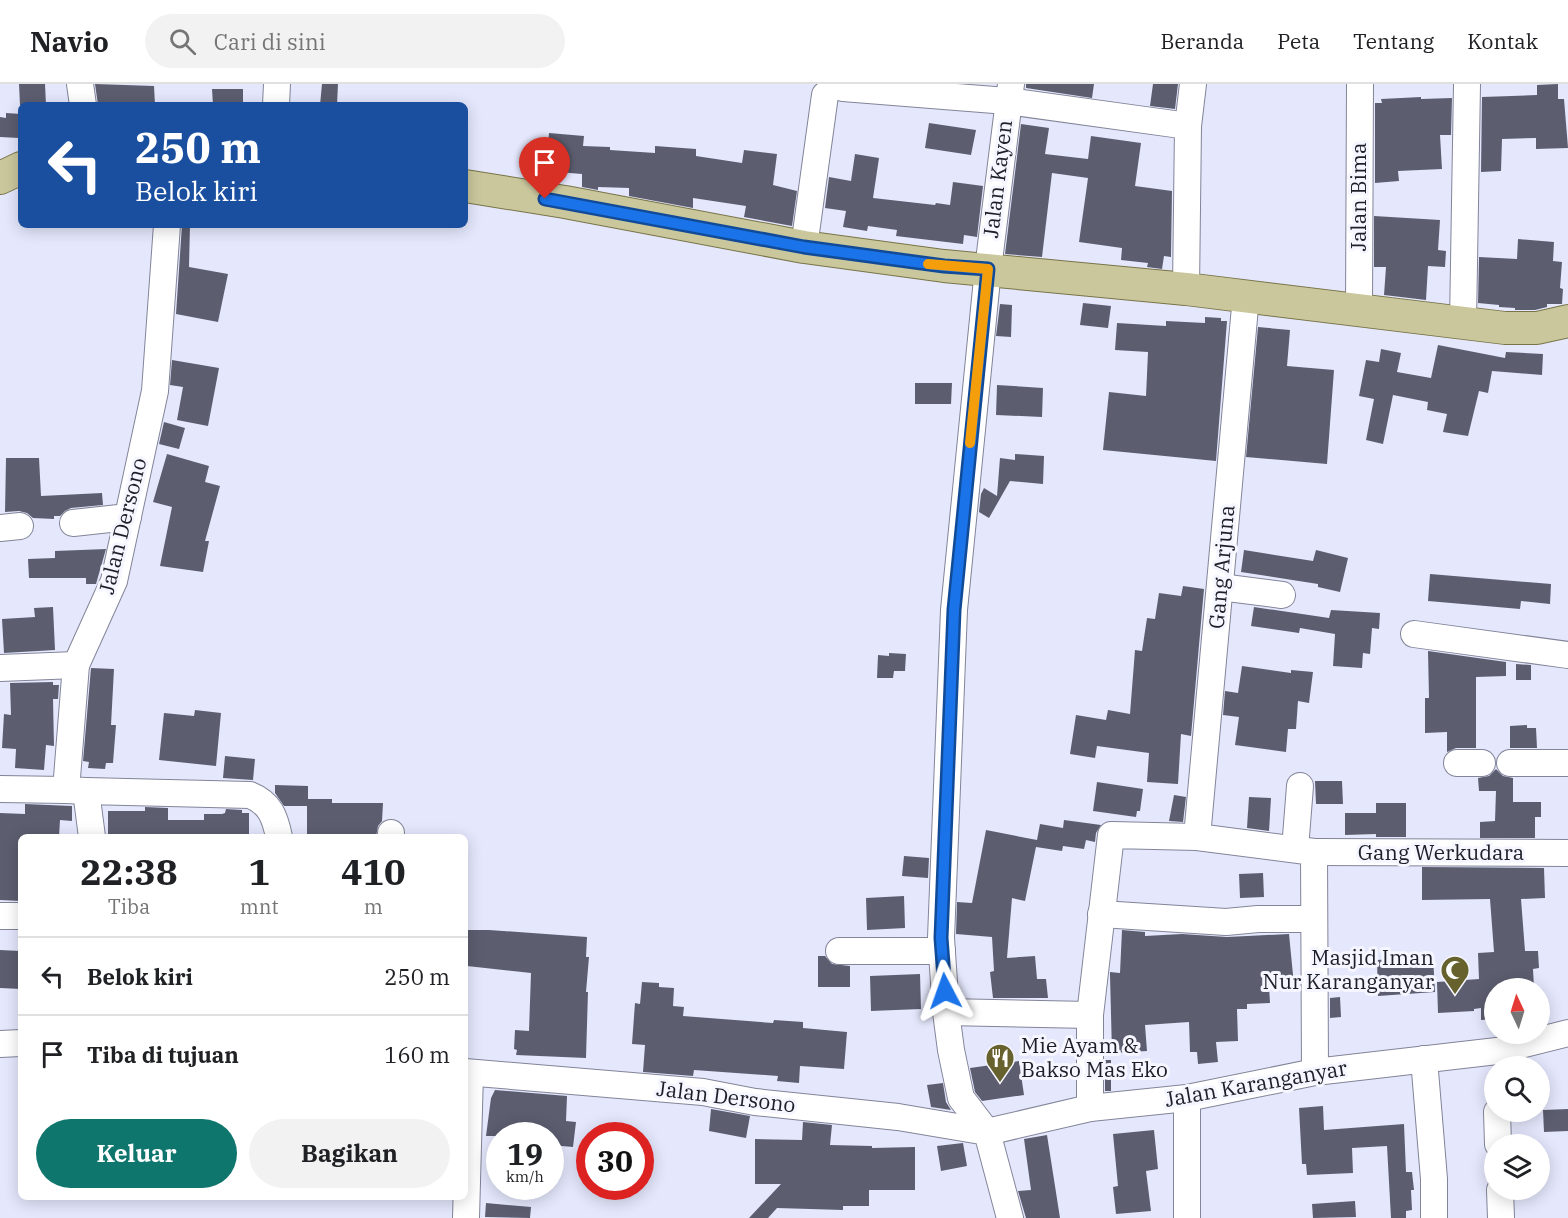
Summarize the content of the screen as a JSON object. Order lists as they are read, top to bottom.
{
  "streets": {
    "street": [
      "Jalan Kayen",
      "Jalan Bima",
      "Jalan Dersono",
      "Gang Arjuna",
      "Gang Werkudara",
      "Jalan Karanganyar"
    ]
  },
  "crossings": [
    ["Jalan Kayen", "Jalan Dersono"],
    ["Jalan Kayen", "Jalan Karanganyar"],
    ["Jalan Dersono", "Jalan Karanganyar"]
  ],
  "places": {
    "mosque": ["Masjid Iman Nur Karanganyar"],
    "restaurant": ["Mie Ayam & Bakso Mas Eko"]
  },
  "north": "top",
  "page": {
    "header": "Navio",
    "search": "Cari di sini",
    "nav": [
      "Beranda",
      "Peta",
      "Tentang",
      "Kontak"
    ],
    "turn": ["250 m", "Belok kiri"],
    "eta": [
      "22:38",
      "Tiba",
      "1",
      "mnt",
      "410",
      "m"
    ],
    "list": [
      {
        "name": "Belok kiri",
        "value": "250 m"
      },
      {
        "name": "Tiba di tujuan",
        "value": "160 m"
      }
    ],
    "buttons": ["Keluar", "Bagikan"],
    "speed": "19 km/h",
    "limit": "30"
  }
}
